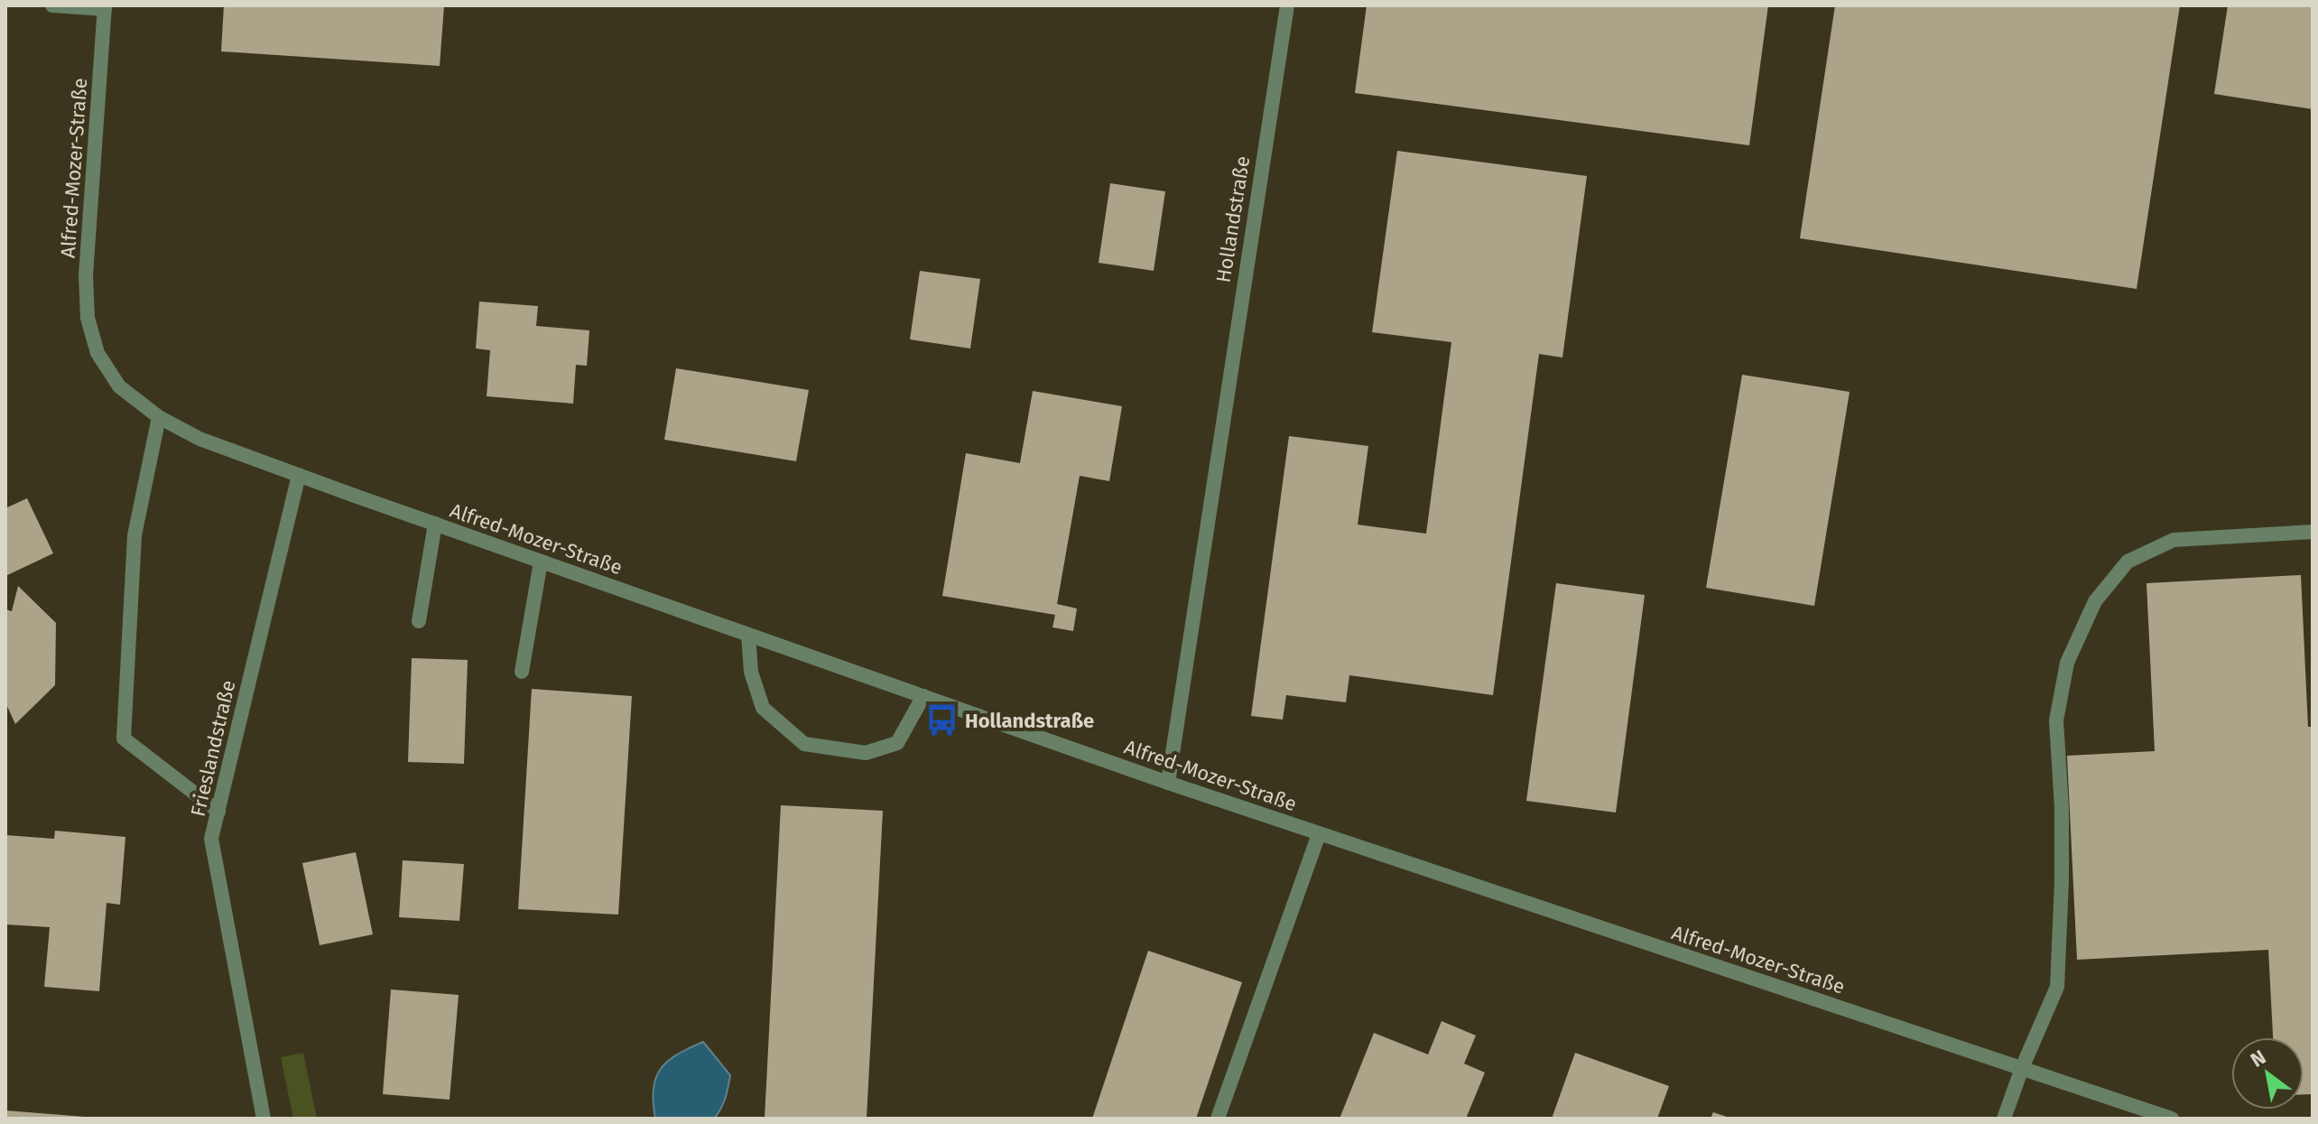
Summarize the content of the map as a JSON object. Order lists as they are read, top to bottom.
{
  "streets": {
    "street": ["Alfred-Mozer-Straße", "Hollandstraße", "Frieslandstraße"]
  },
  "crossings": [
    ["Alfred-Mozer-Straße", "Hollandstraße"],
    ["Alfred-Mozer-Straße", "Frieslandstraße"]
  ],
  "places": {
    "bus stop": ["Hollandstraße"]
  },
  "north": "top left"
}
